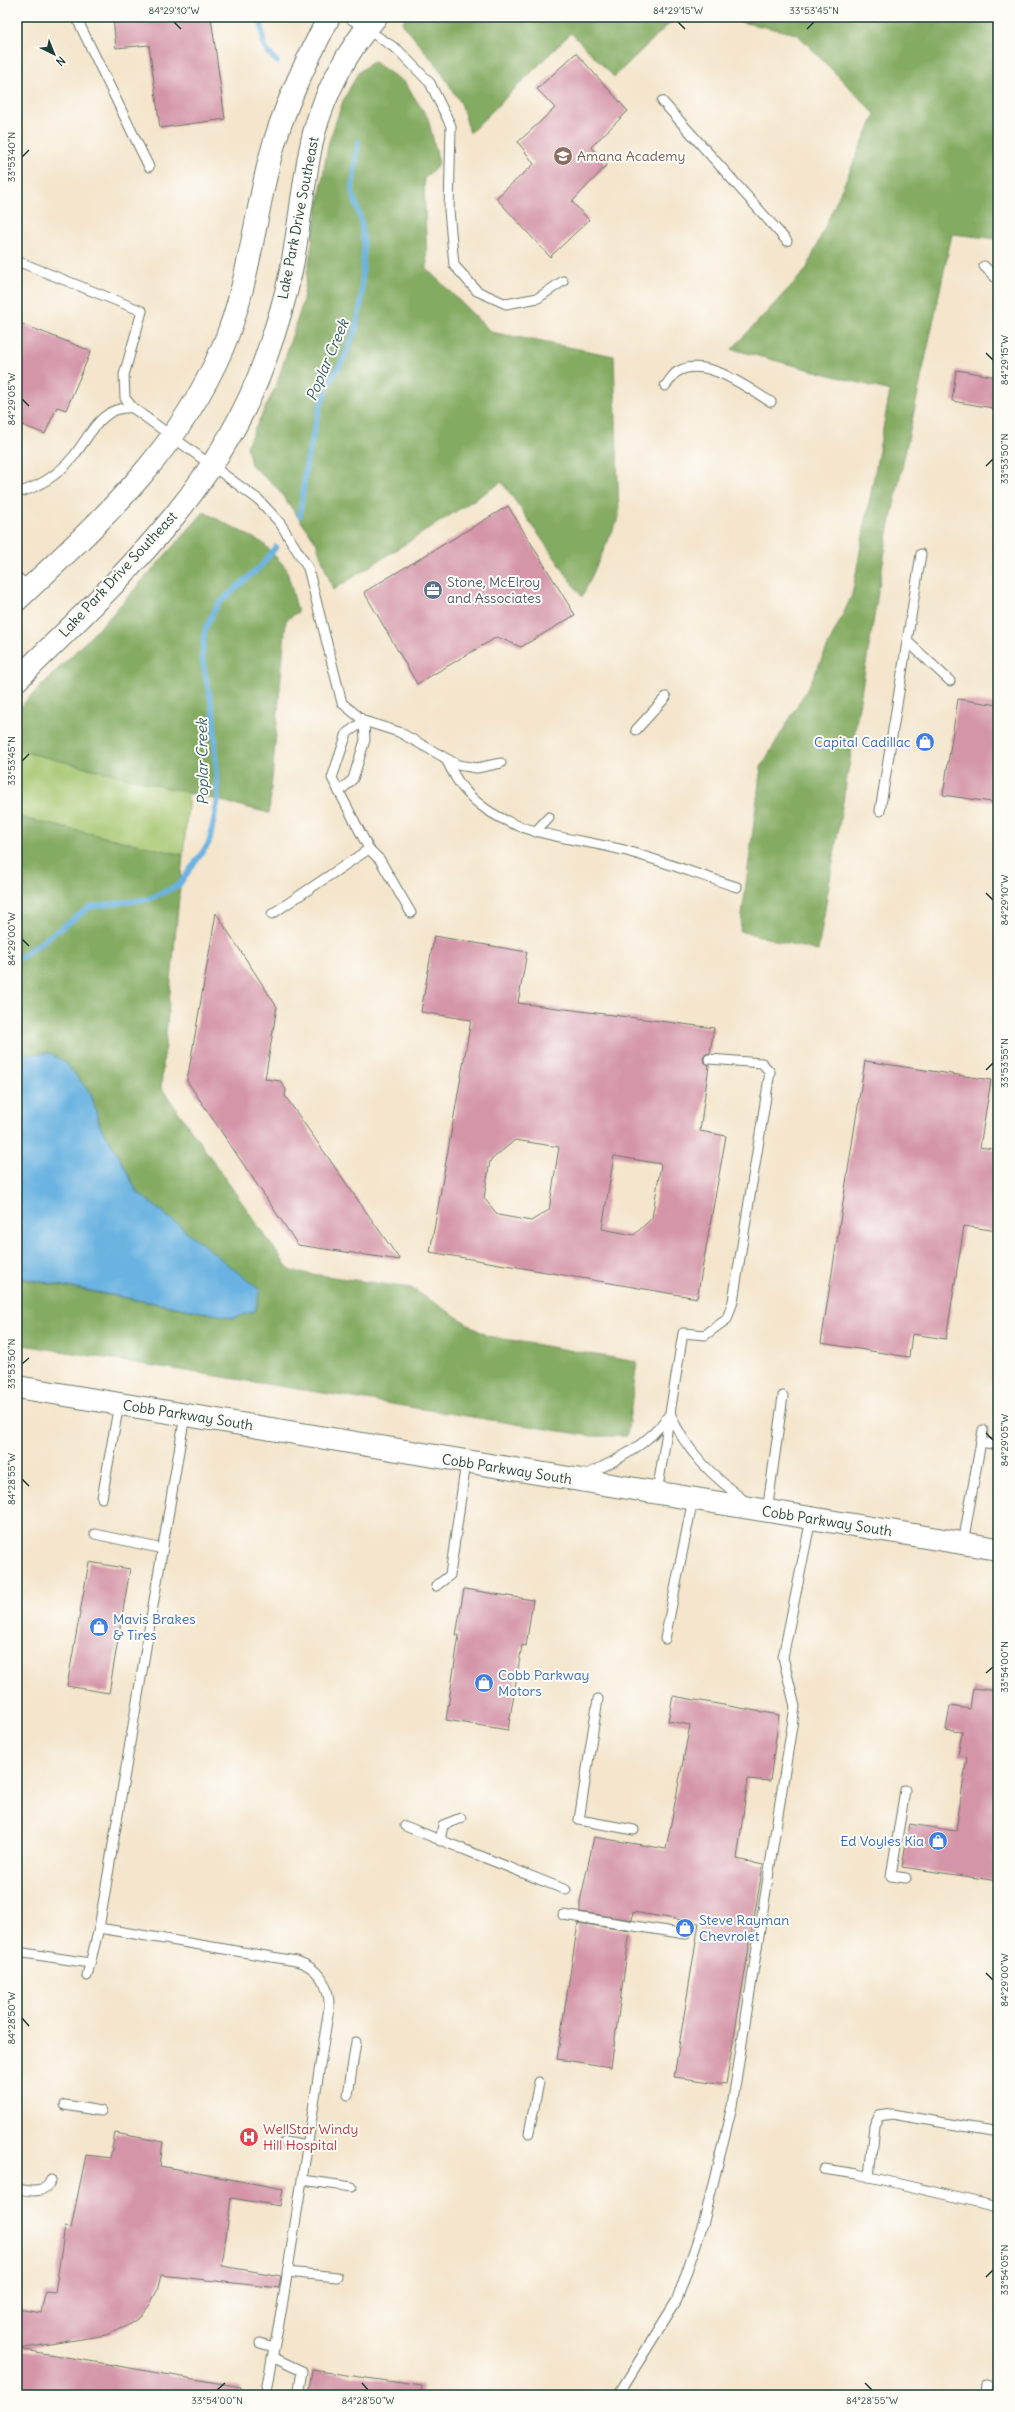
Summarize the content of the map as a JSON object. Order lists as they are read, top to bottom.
{
  "streets": {
    "street": ["Lake Park Drive Southeast", "Cobb Parkway South"]
  },
  "water": ["Poplar Creek"],
  "places": {
    "school or university": ["Amana Academy"],
    "office": ["Stone, McElroy and Associates"],
    "shop": [
      "Capital Cadillac",
      "Mavis Brakes & Tires",
      "Cobb Parkway Motors",
      "Ed Voyles Kia",
      "Steve Rayman Chevrolet"
    ],
    "hospital": ["WellStar Windy Hill Hospital"]
  },
  "north": "bottom right",
  "coordinates": [
    "84°29'10\"W",
    "84°29'15\"W",
    "33°53'45\"N",
    "33°53'40\"N",
    "84°29'05\"W",
    "33°53'50\"N",
    "84°29'00\"W",
    "33°53'55\"N",
    "84°28'55\"W",
    "33°54'00\"N",
    "84°28'50\"W",
    "33°54'05\"N"
  ]
}
